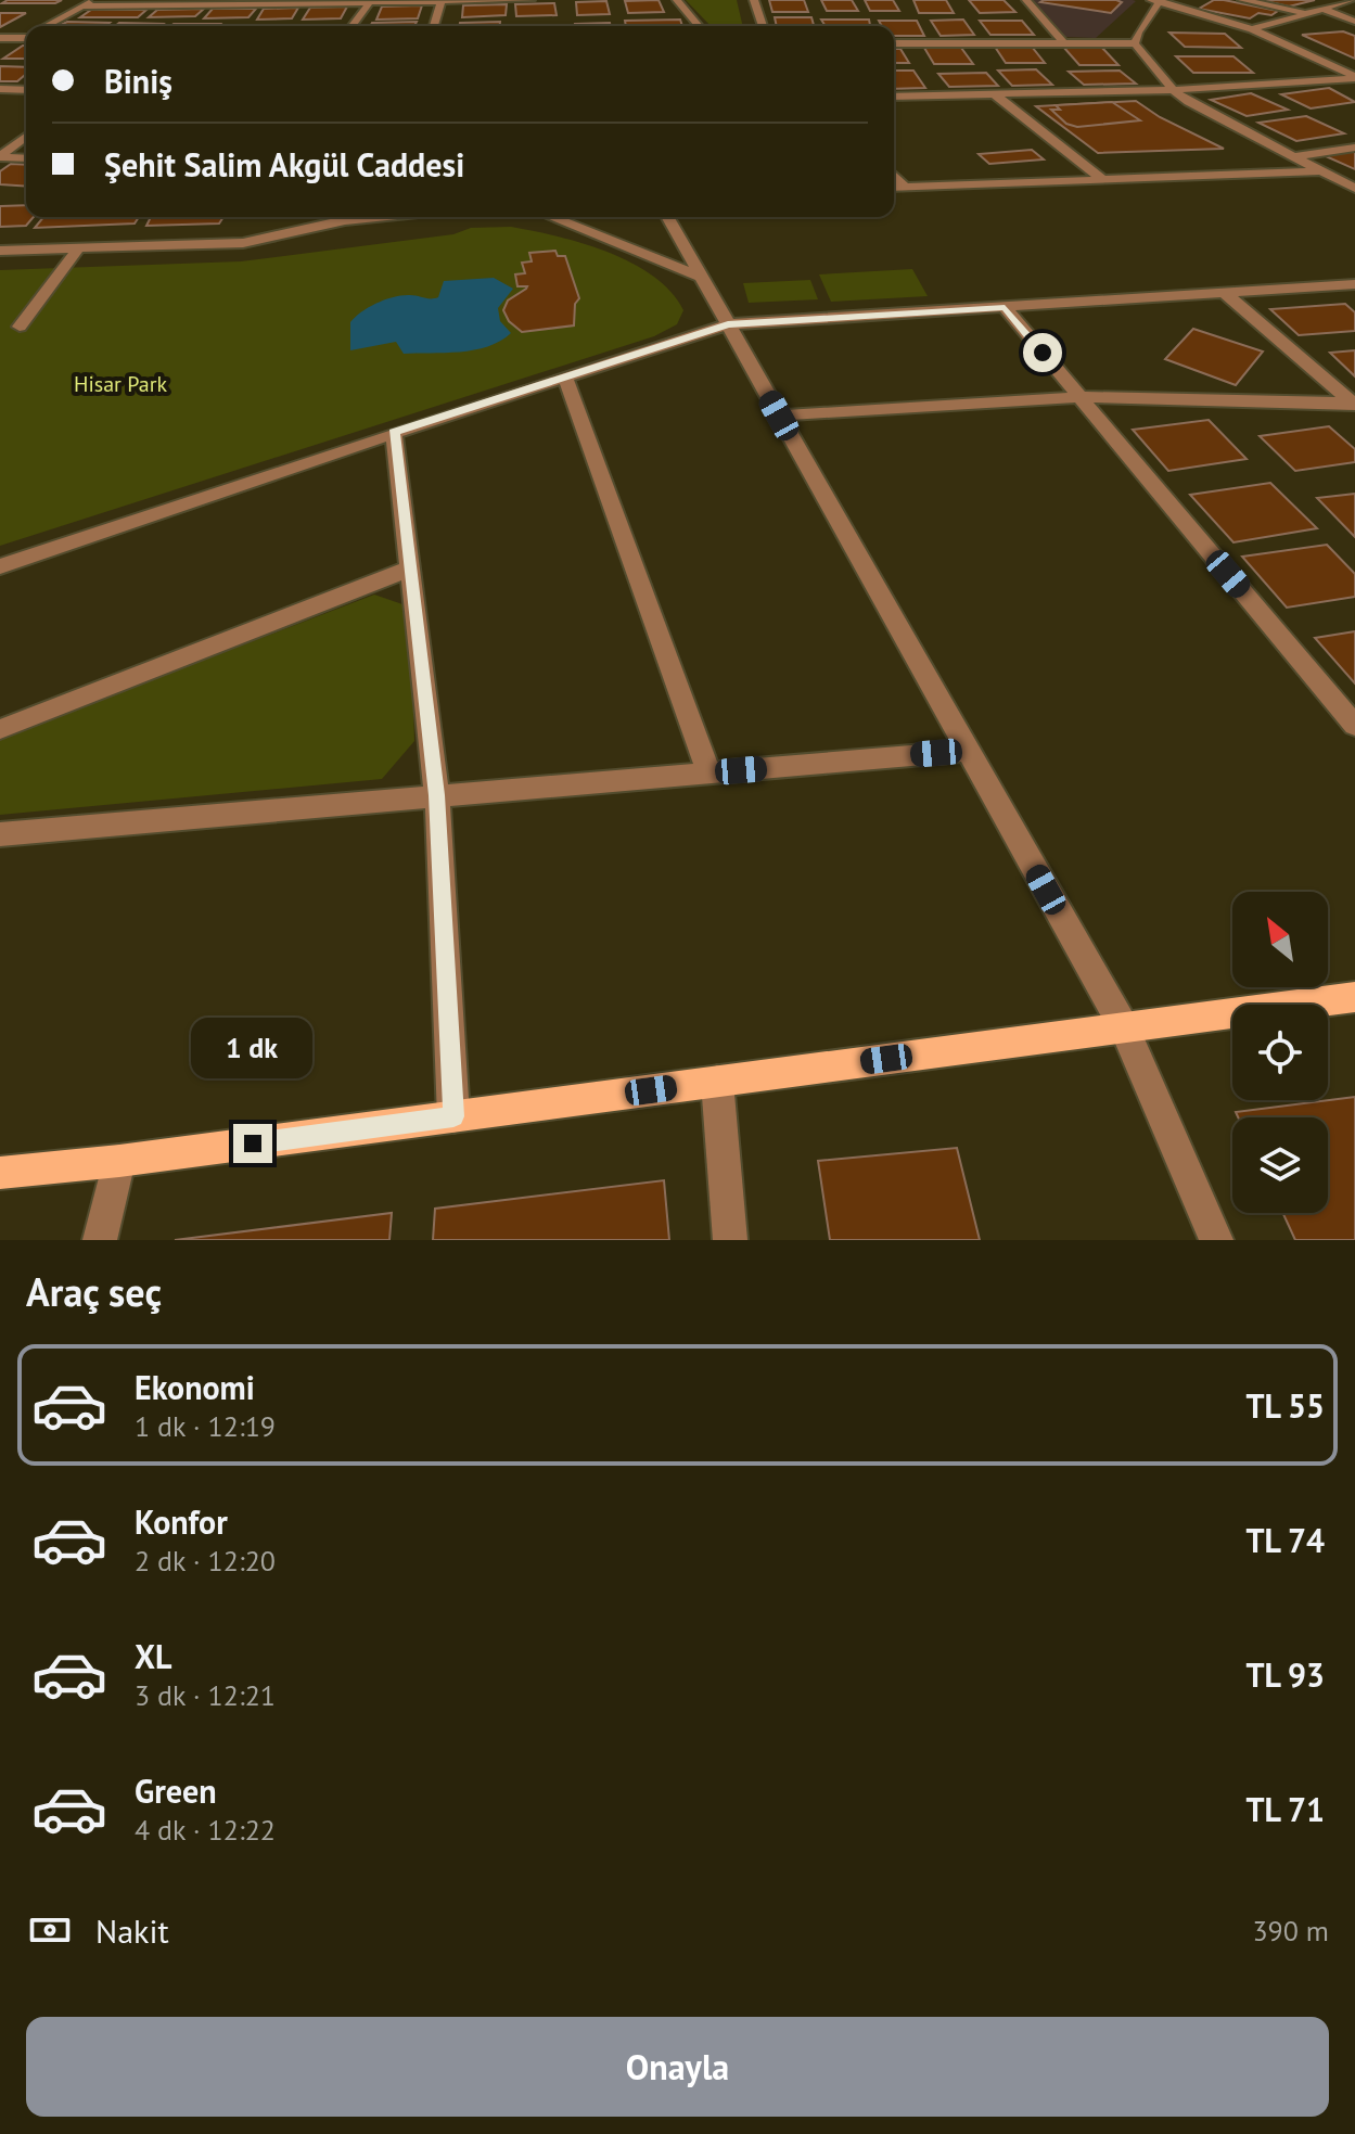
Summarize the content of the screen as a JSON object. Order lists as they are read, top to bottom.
{
  "parks": ["Hisar Park"],
  "north": "top left",
  "page": {
    "banner": ["Biniş", "Şehit Salim Akgül Caddesi"],
    "bubble": "1 dk",
    "heading": "Araç seç",
    "list": [
      {
        "name": "Ekonomi",
        "note": "1 dk · 12:19",
        "value": "TL 55"
      },
      {
        "name": "Konfor",
        "note": "2 dk · 12:20",
        "value": "TL 74"
      },
      {
        "name": "XL",
        "note": "3 dk · 12:21",
        "value": "TL 93"
      },
      {
        "name": "Green",
        "note": "4 dk · 12:22",
        "value": "TL 71"
      }
    ],
    "pay": ["Nakit", "390 m"],
    "buttons": "Onayla"
  }
}
